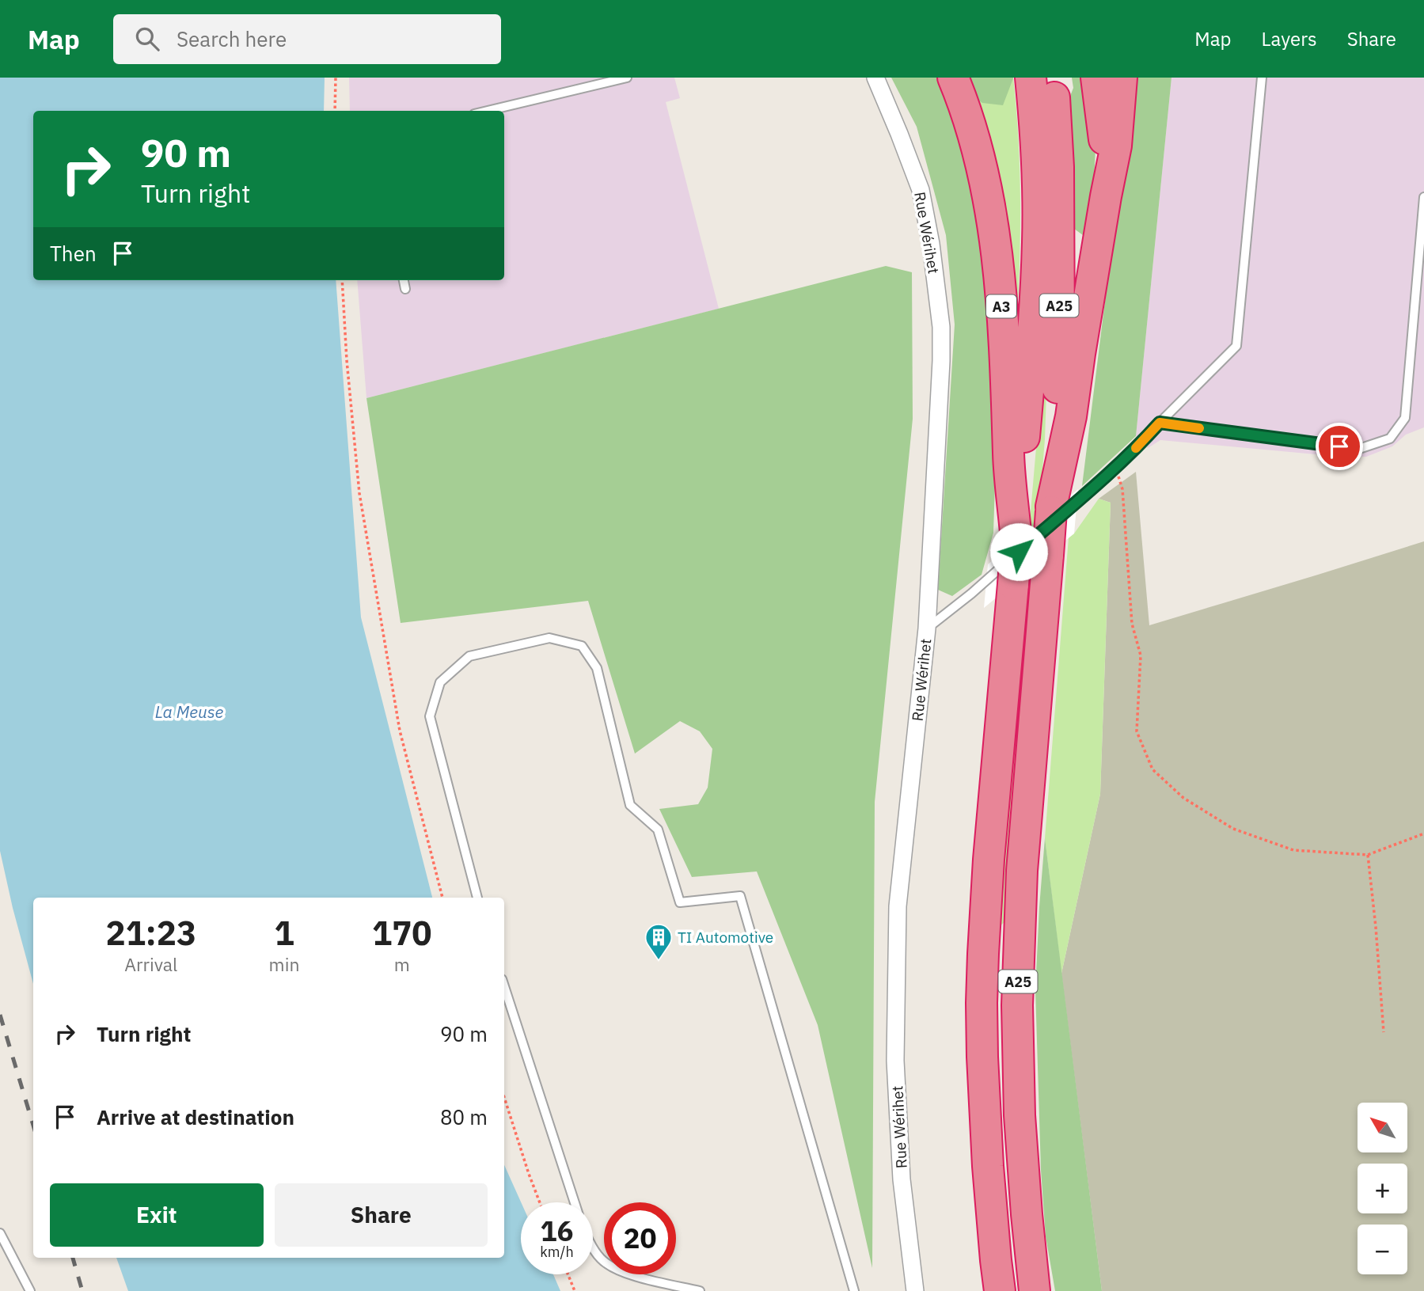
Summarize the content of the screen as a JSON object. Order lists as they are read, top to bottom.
{
  "streets": {
    "highway": ["A25", "A3"],
    "street": ["Rue Wérihet"]
  },
  "crossings": [
    ["A25", "A3"]
  ],
  "water": ["La Meuse"],
  "places": {
    "building": ["TI Automotive"]
  },
  "north": "top left",
  "page": {
    "header": "Map",
    "search": "Search here",
    "nav": ["Map", "Layers", "Share"],
    "turn": ["90 m", "Turn right"],
    "then": "Then",
    "eta": [
      "21:23",
      "Arrival",
      "1",
      "min",
      "170",
      "m"
    ],
    "list": [
      {
        "name": "Turn right",
        "value": "90 m"
      },
      {
        "name": "Arrive at destination",
        "value": "80 m"
      }
    ],
    "map_buttons": ["+", "−"],
    "buttons": ["Exit", "Share"],
    "speed": "16 km/h",
    "limit": "20"
  }
}
